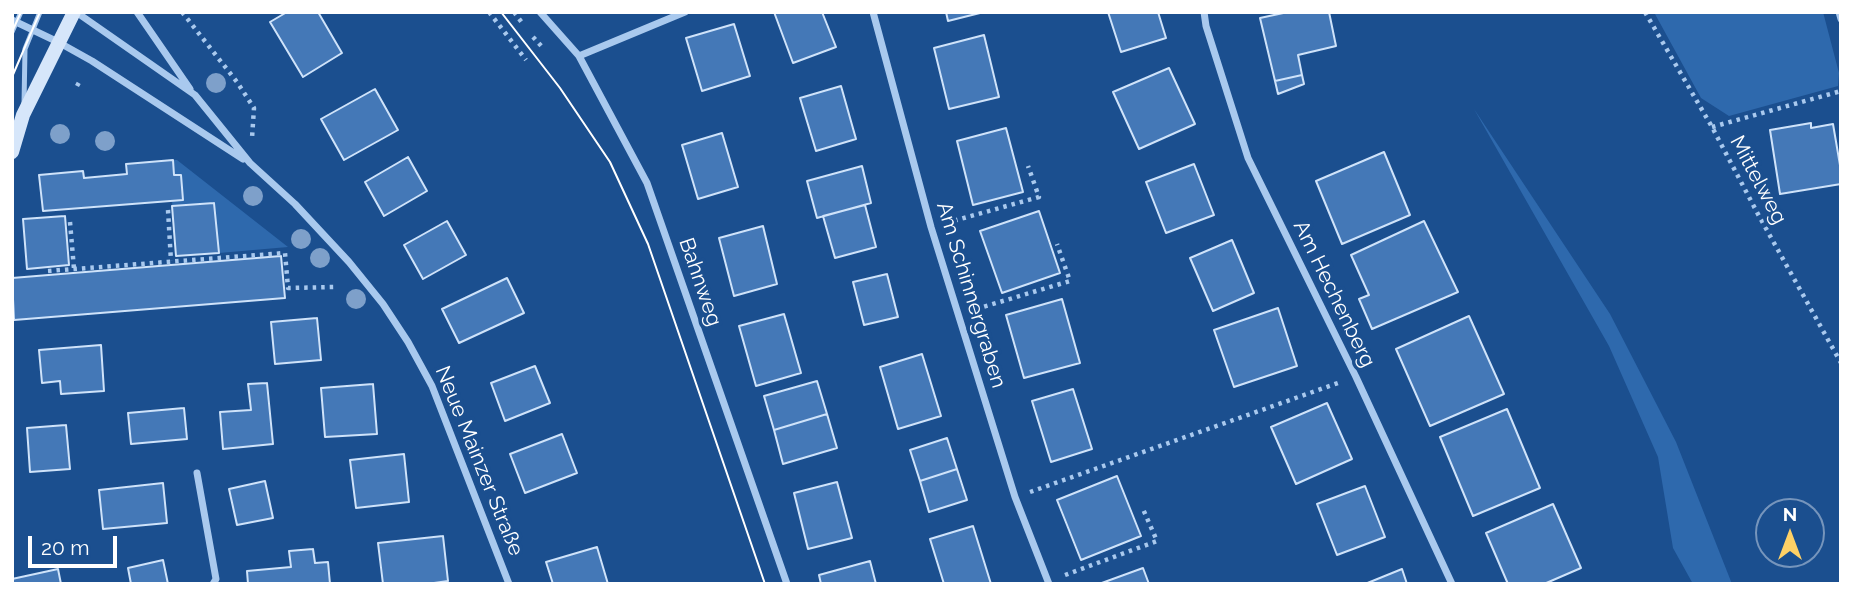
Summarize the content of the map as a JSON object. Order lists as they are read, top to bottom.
{
  "streets": {
    "street": [
      "Bahnweg",
      "Am Hechenberg",
      "Am Schinnergraben",
      "Neue Mainzer Straße"
    ],
    "path": ["Mittelweg"]
  },
  "scale_bar": "20 m",
  "north": "top"
}
